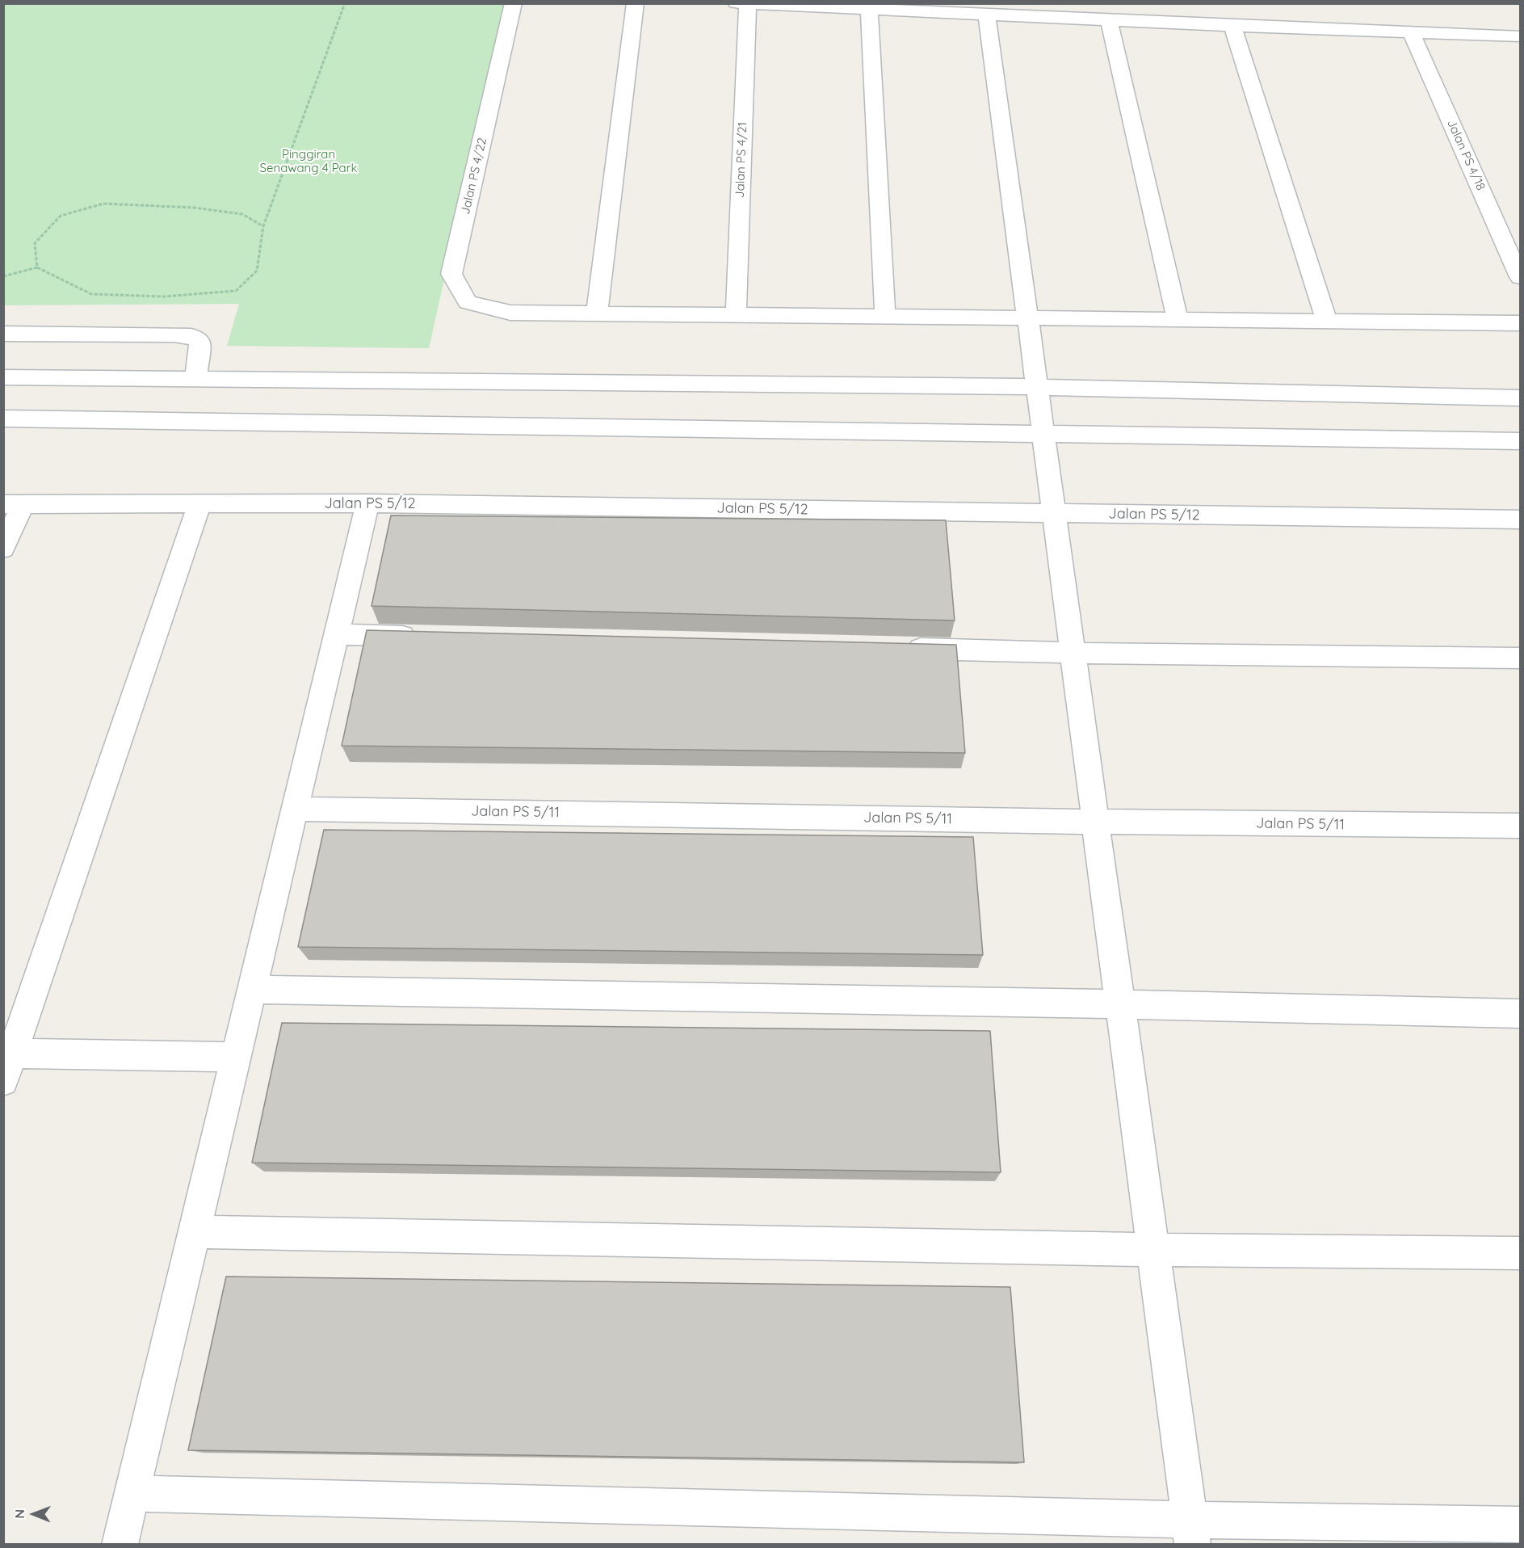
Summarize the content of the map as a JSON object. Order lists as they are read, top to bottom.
{
  "streets": {
    "street": [
      "Jalan PS 4/18",
      "Jalan PS 4/21",
      "Jalan PS 4/22",
      "Jalan PS 5/12",
      "Jalan PS 5/11"
    ]
  },
  "crossings": [
    ["Jalan PS 4/21", "Jalan PS 4/22"]
  ],
  "parks": ["Pinggiran Senawang 4 Park"],
  "north": "left"
}
